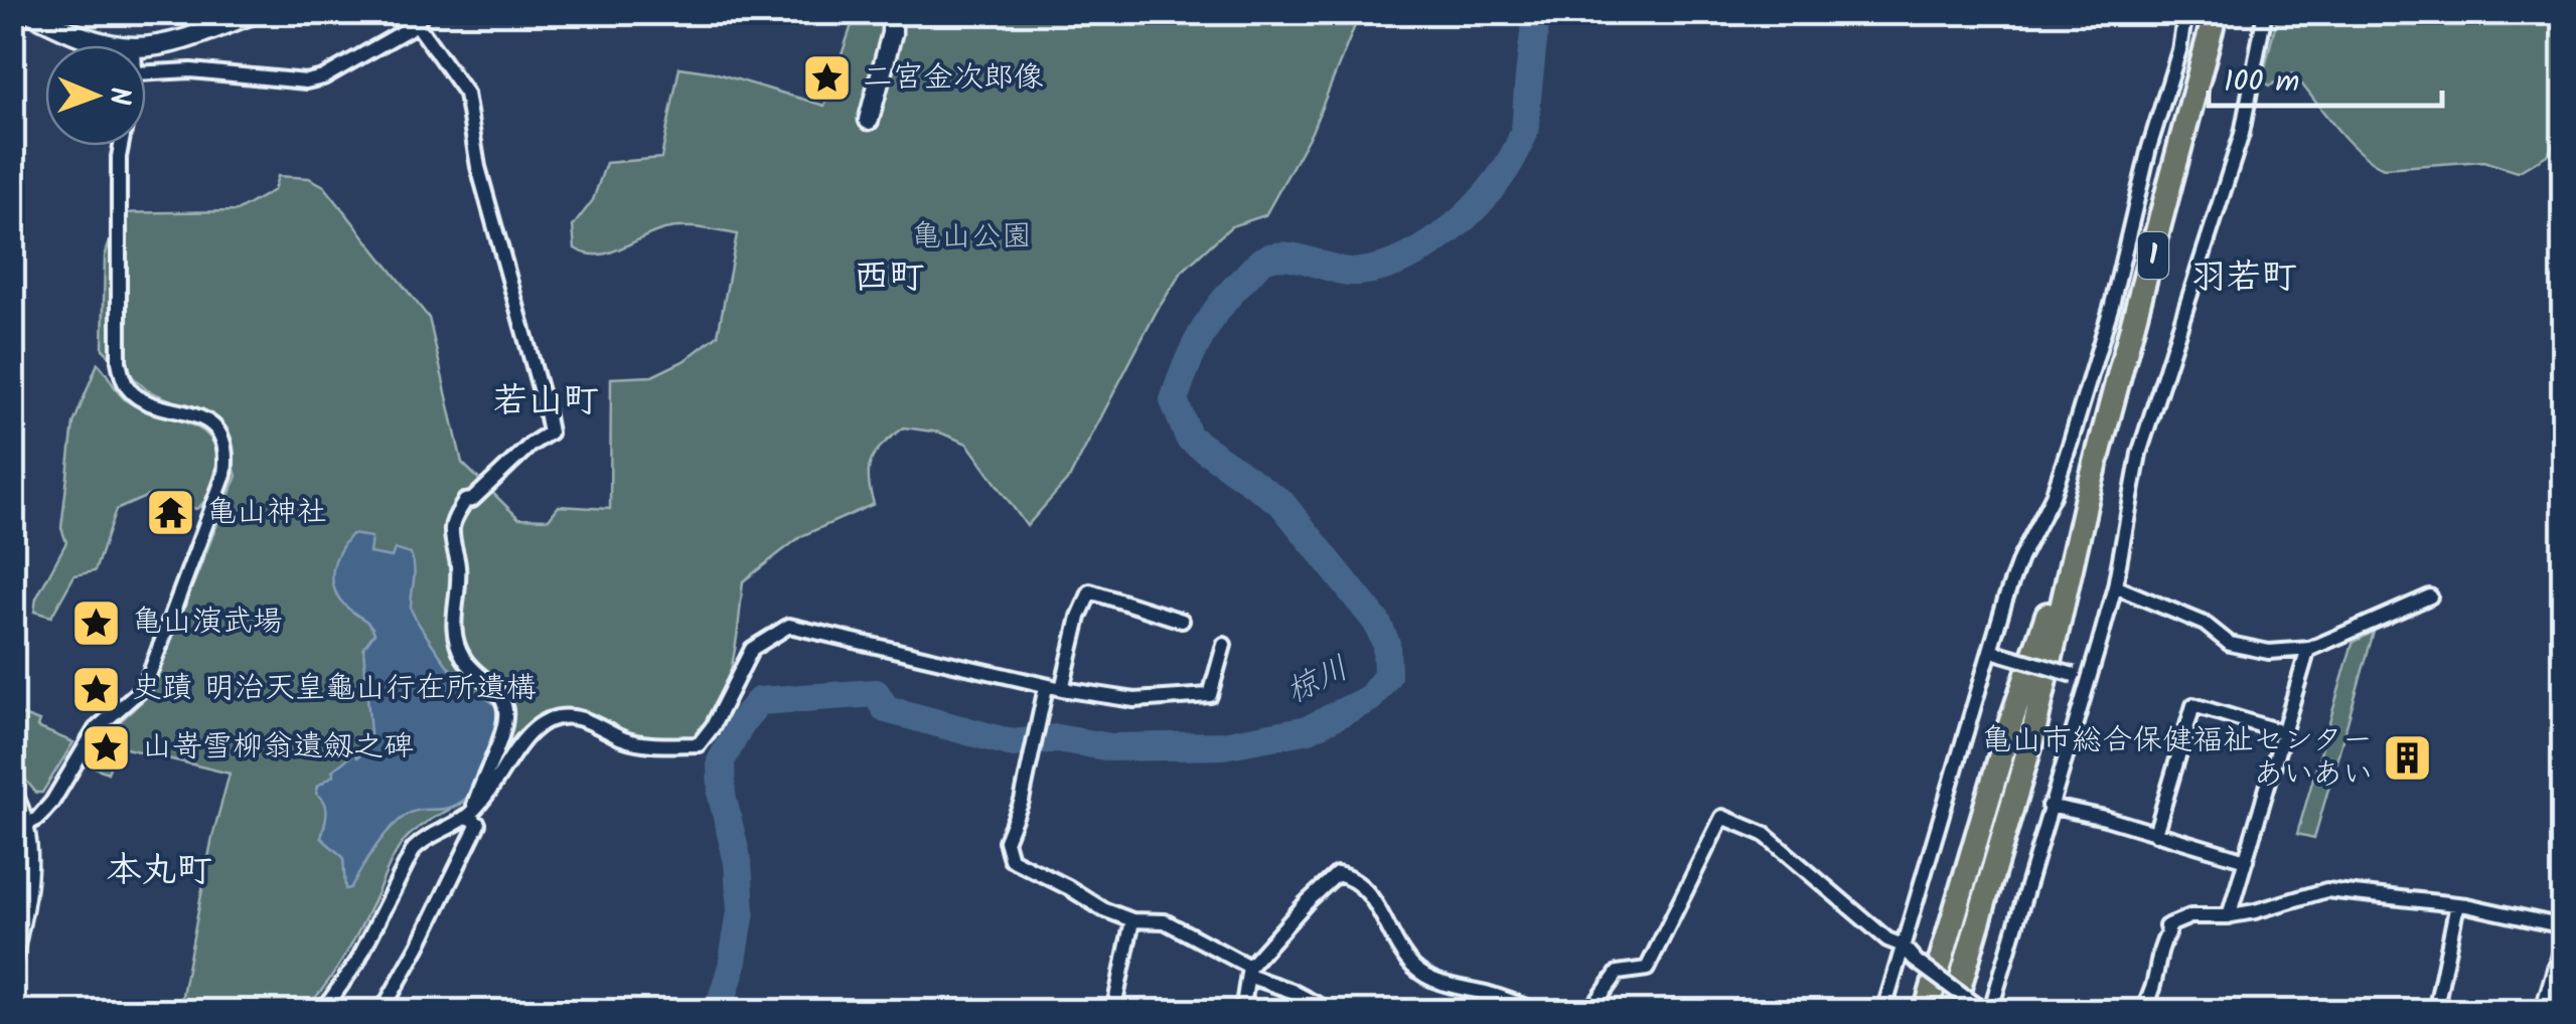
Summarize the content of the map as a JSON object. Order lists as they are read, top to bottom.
{
  "streets": {
    "highway": ["1"]
  },
  "districts": [
    "西町",
    "羽若町",
    "若山町",
    "本丸町"
  ],
  "water": ["椋川"],
  "parks": ["亀山公園"],
  "places": {
    "place": [
      "二宮金次郎像",
      "亀山演武場",
      "史蹟 明治天皇龜山行在所遺構",
      "山嵜雪柳翁遺劔之碑"
    ],
    "temple": ["亀山神社"],
    "building": ["亀山市総合保健福祉センター あいあい"]
  },
  "scale_bar": "100 m",
  "north": "right"
}
